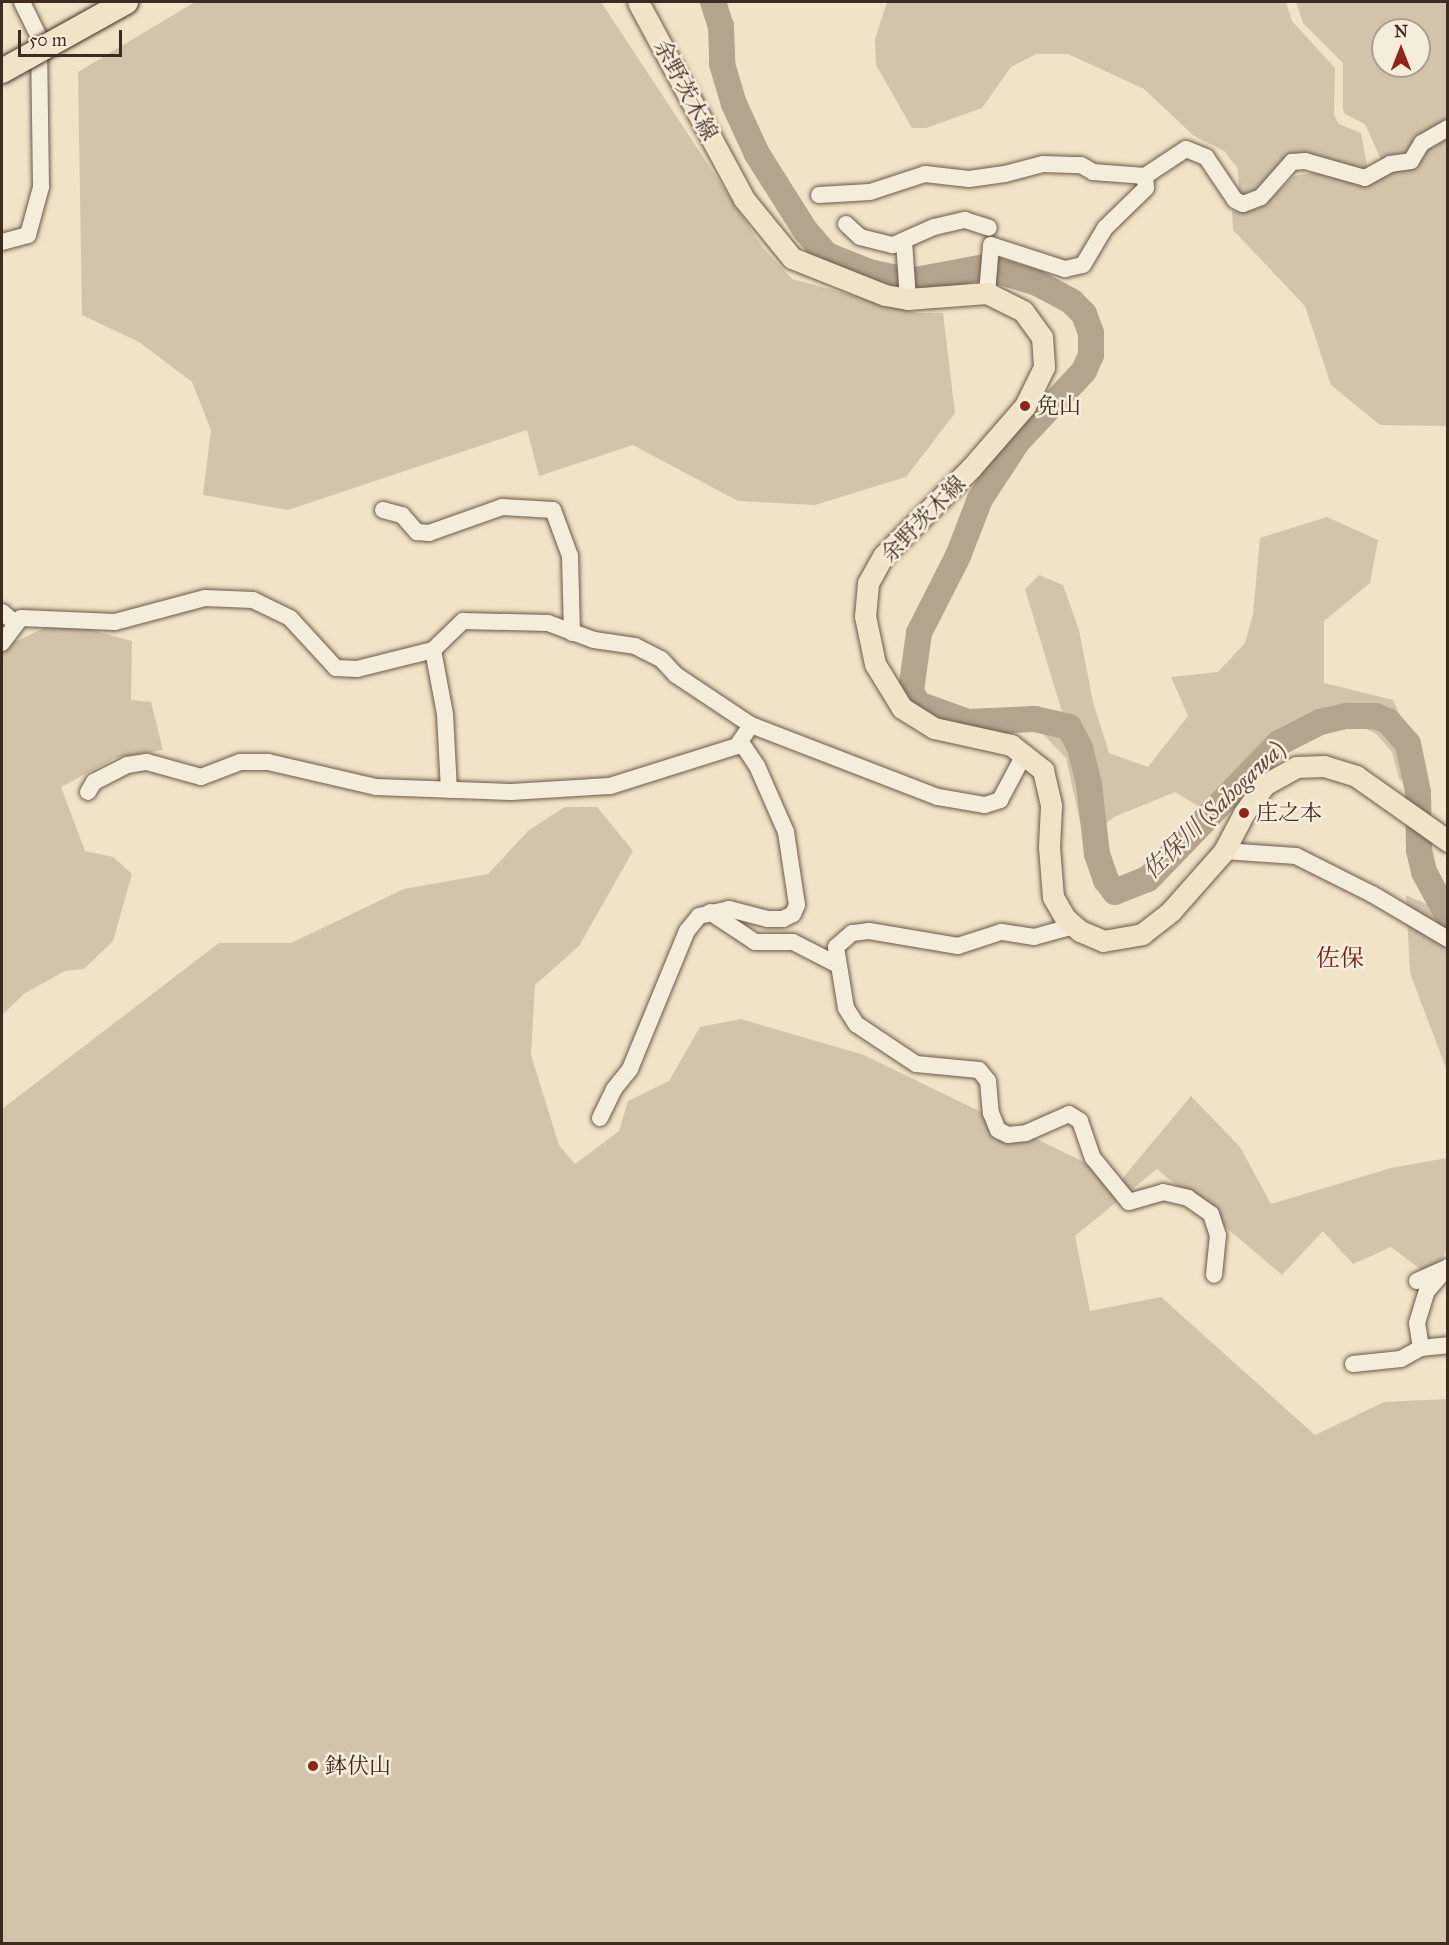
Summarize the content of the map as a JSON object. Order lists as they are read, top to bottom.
{
  "streets": {
    "main road": ["余野茨木線"]
  },
  "districts": ["佐保"],
  "water": ["佐保川 (Sahogawa)"],
  "places": ["免山", "庄之本", "鉢伏山"],
  "scale_bar": "50 m",
  "north": "top"
}
